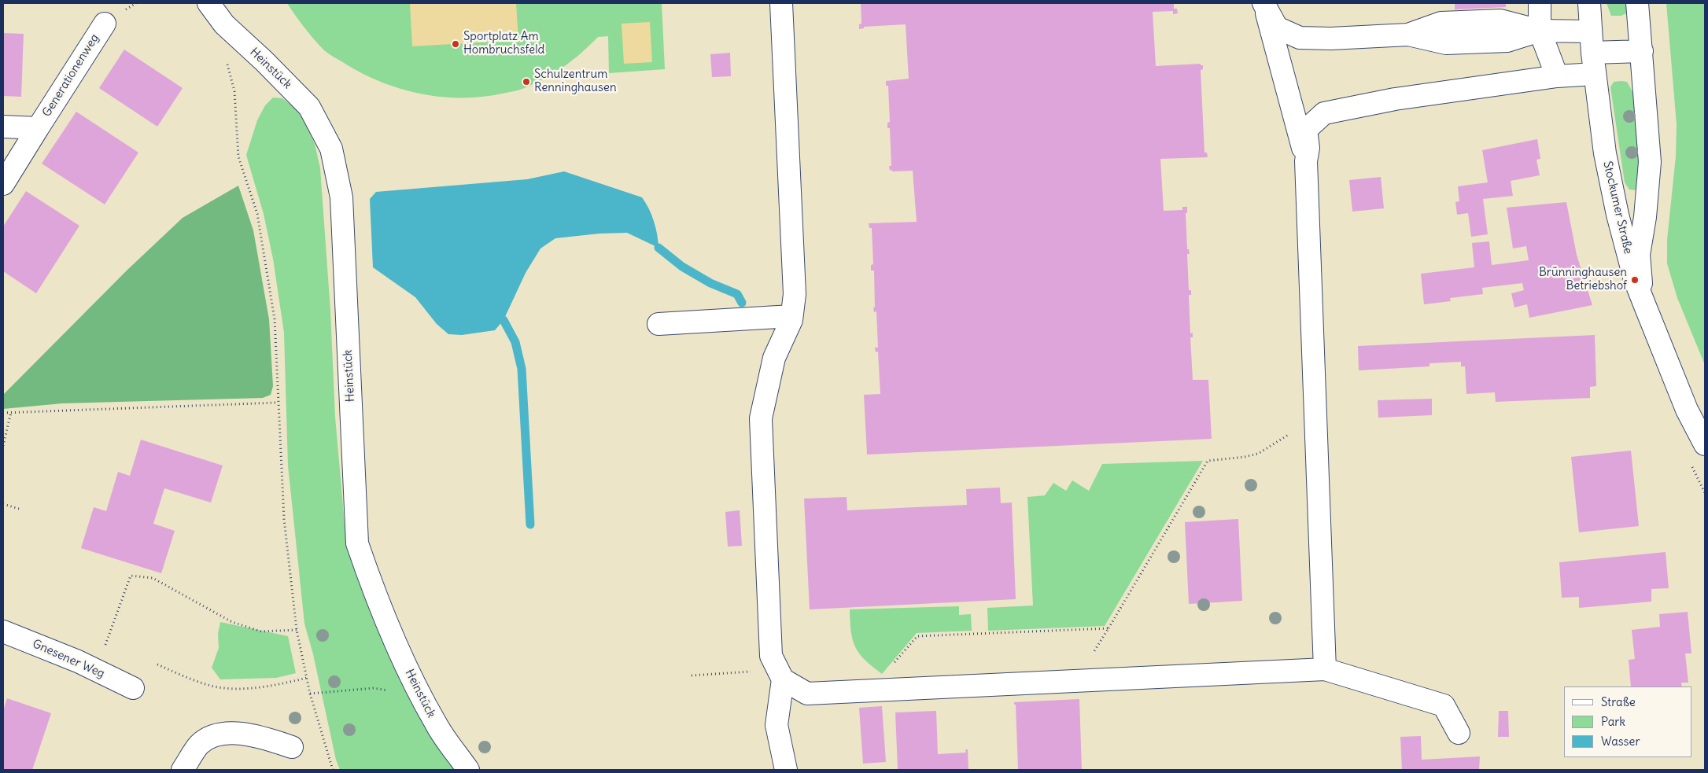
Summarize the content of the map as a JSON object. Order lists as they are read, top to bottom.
{
  "streets": {
    "main road": [
      "Heinstück",
      "Generationenweg",
      "Stockumer Straße",
      "Gnesener Weg"
    ]
  },
  "places": ["Sportplatz Am Hombruchsfeld", "Schulzentrum Renninghausen", "Brünninghausen Betriebshof"],
  "legend": ["Straße", "Park", "Wasser"]
}
